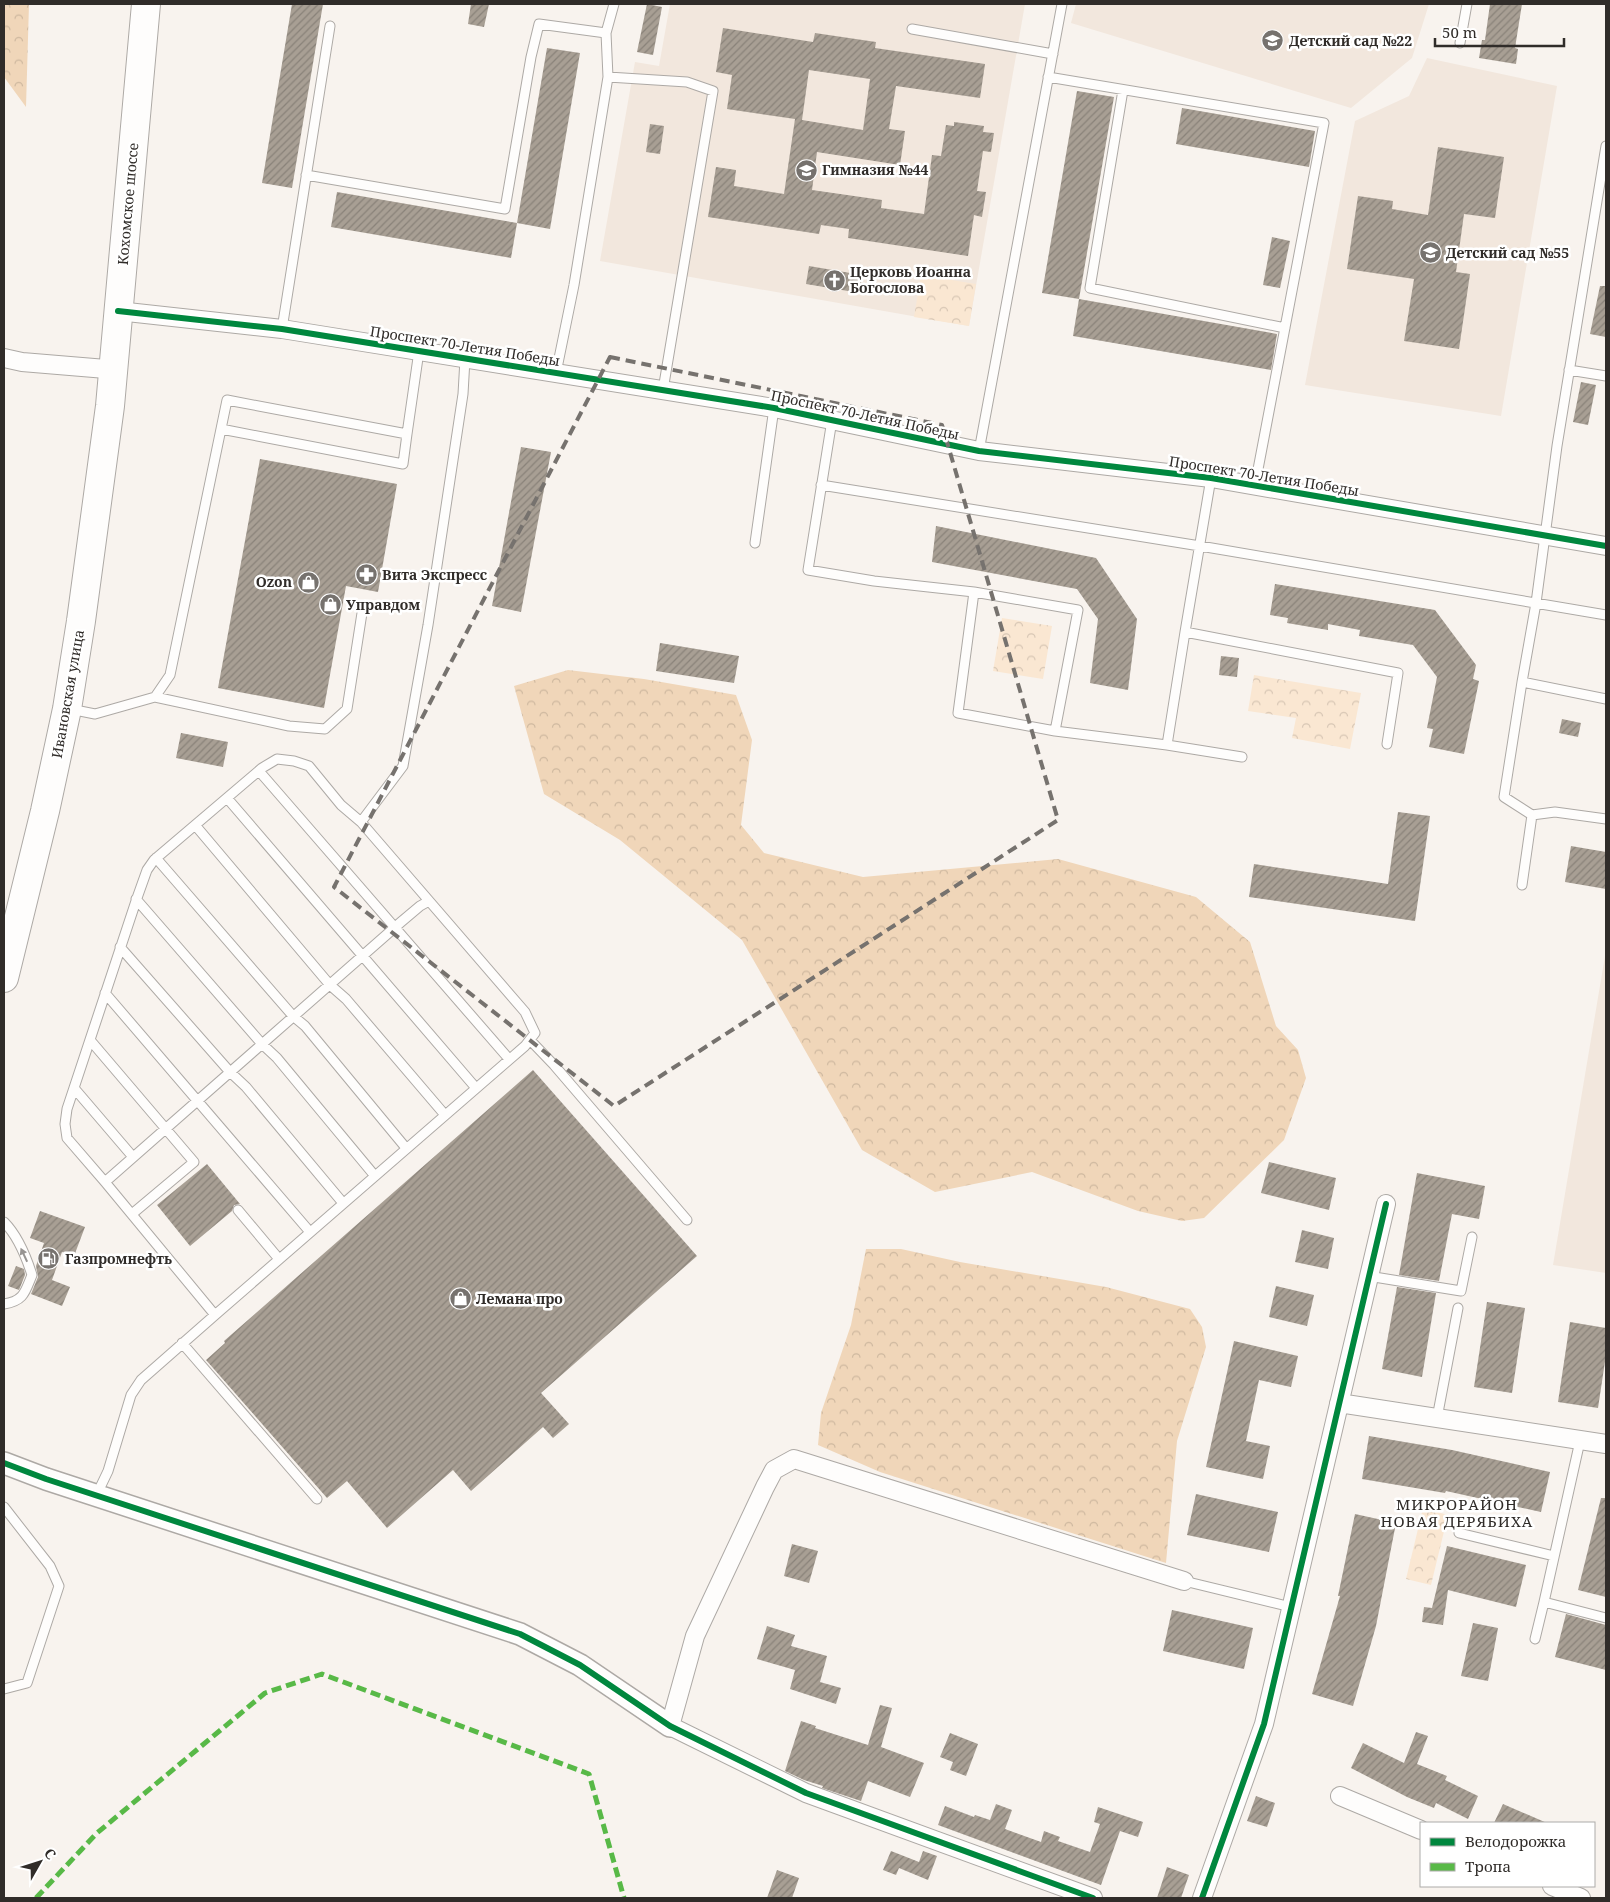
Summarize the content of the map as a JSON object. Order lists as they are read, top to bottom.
{
  "streets": {
    "main road": ["Кохомское шоссе", "Ивановская улица"],
    "street": ["Проспект 70-Летия Победы"]
  },
  "crossings": [
    ["Кохомское шоссе", "Проспект 70-Летия Победы"],
    ["Кохомское шоссе", "Ивановская улица"]
  ],
  "districts": ["МИКРОРАЙОН НОВАЯ ДЕРЯБИХА"],
  "places": {
    "school or university": ["Детский сад №22", "Гимназия №44", "Детский сад №55"],
    "church": ["Церковь Иоанна Богослова"],
    "pharmacy": ["Вита Экспресс"],
    "shop": ["Ozon", "Управдом", "Лемана про"],
    "fuel station": ["Газпромнефть"]
  },
  "legend": ["Велодорожка", "Тропа"],
  "scale_bar": "50 m",
  "north": "top right"
}
